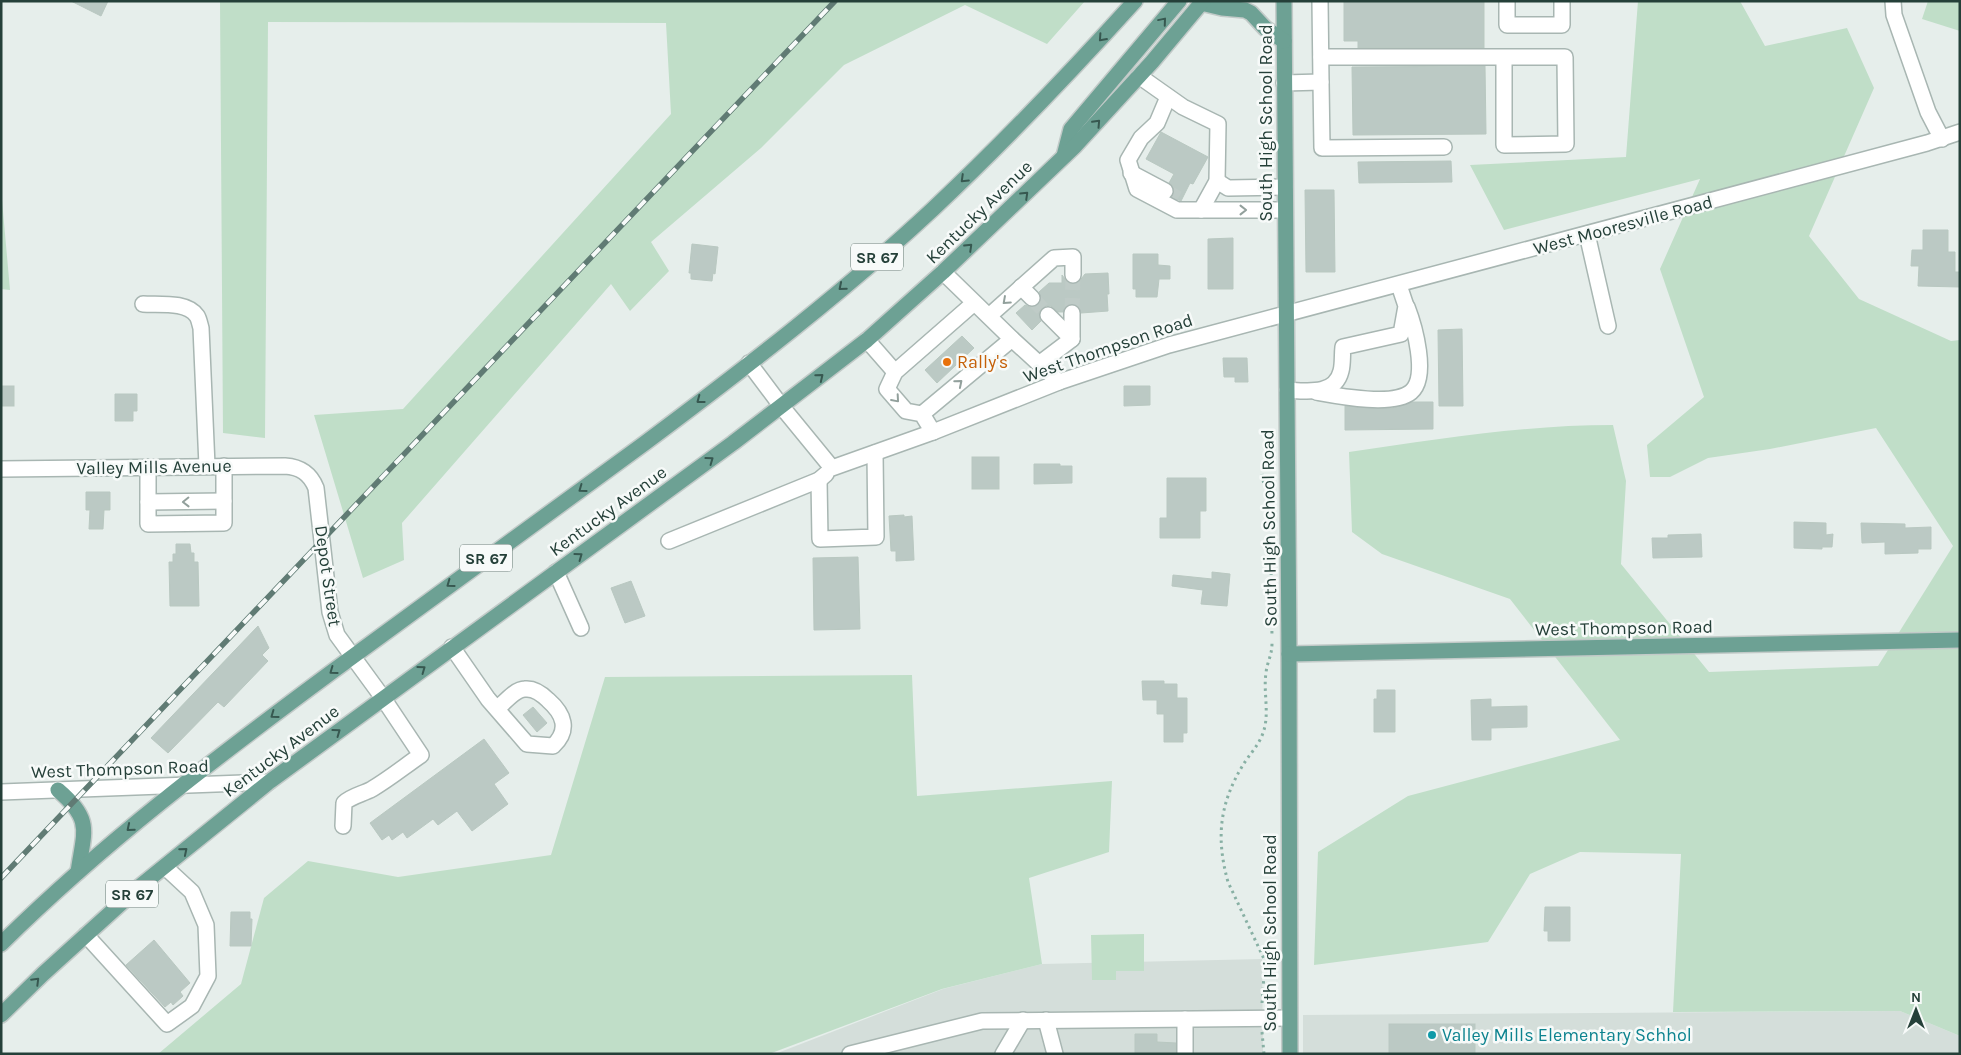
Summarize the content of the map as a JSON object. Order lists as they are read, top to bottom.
{
  "streets": {
    "main road": [
      "South High School Road",
      "Kentucky Avenue",
      "SR 67",
      "West Thompson Road"
    ],
    "street": ["West Mooresville Road", "Valley Mills Avenue", "Depot Street"]
  },
  "crossings": [
    ["South High School Road", "West Mooresville Road"],
    ["South High School Road", "West Thompson Road"],
    ["Kentucky Avenue", "West Thompson Road"],
    ["Kentucky Avenue", "Depot Street"],
    ["West Mooresville Road", "West Thompson Road"],
    ["Valley Mills Avenue", "Depot Street"]
  ],
  "places": ["Rally's", "Valley Mills Elementary Schhol"],
  "north": "top"
}
